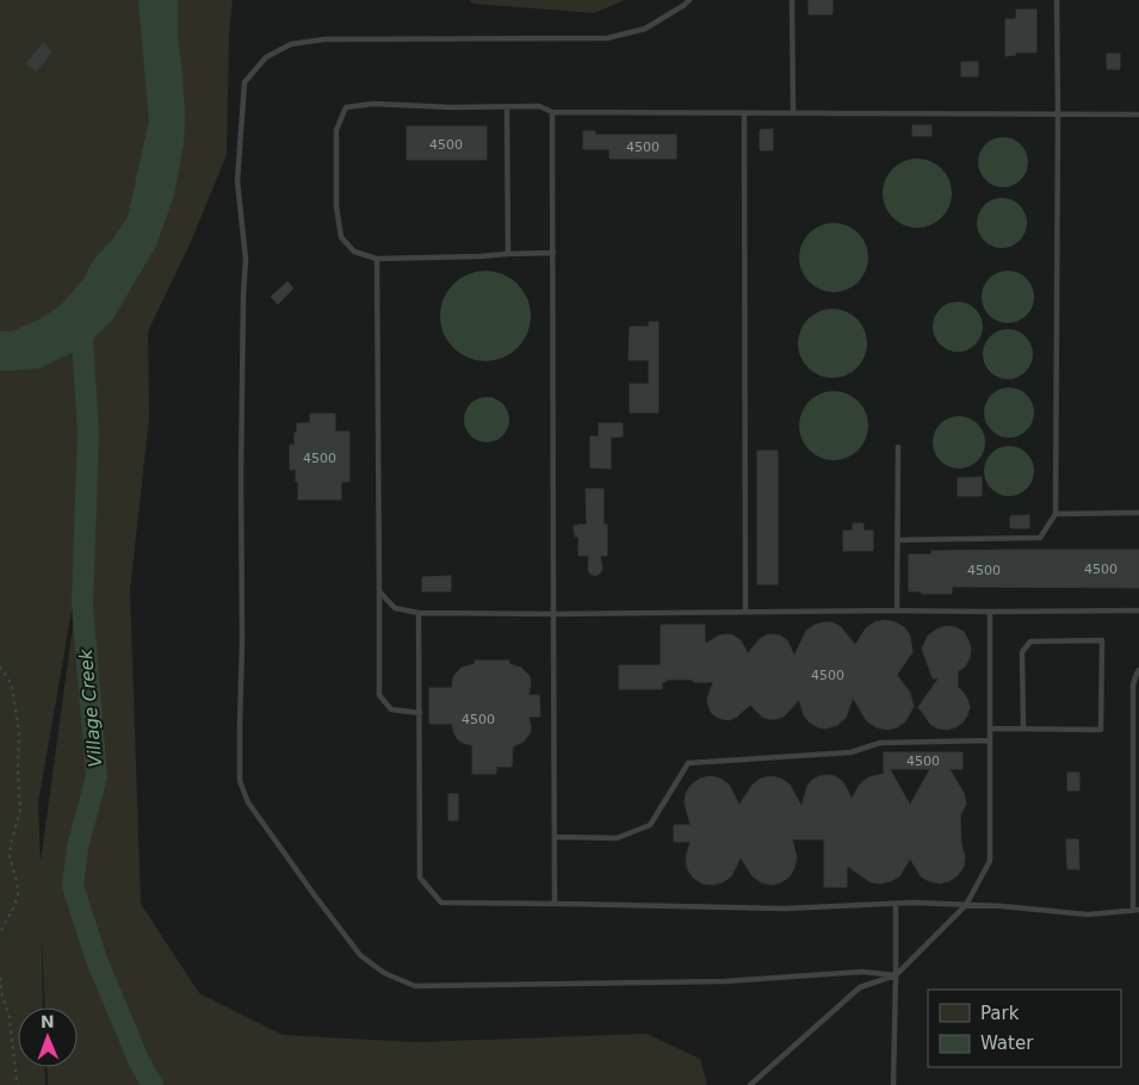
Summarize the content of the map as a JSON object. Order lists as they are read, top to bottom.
{
  "water": ["Village Creek"],
  "house_numbers": [
    "4500",
    "4500",
    "4500",
    "4500",
    "4500",
    "4500",
    "4500",
    "4500"
  ],
  "legend": ["Park", "Water"],
  "north": "top"
}
